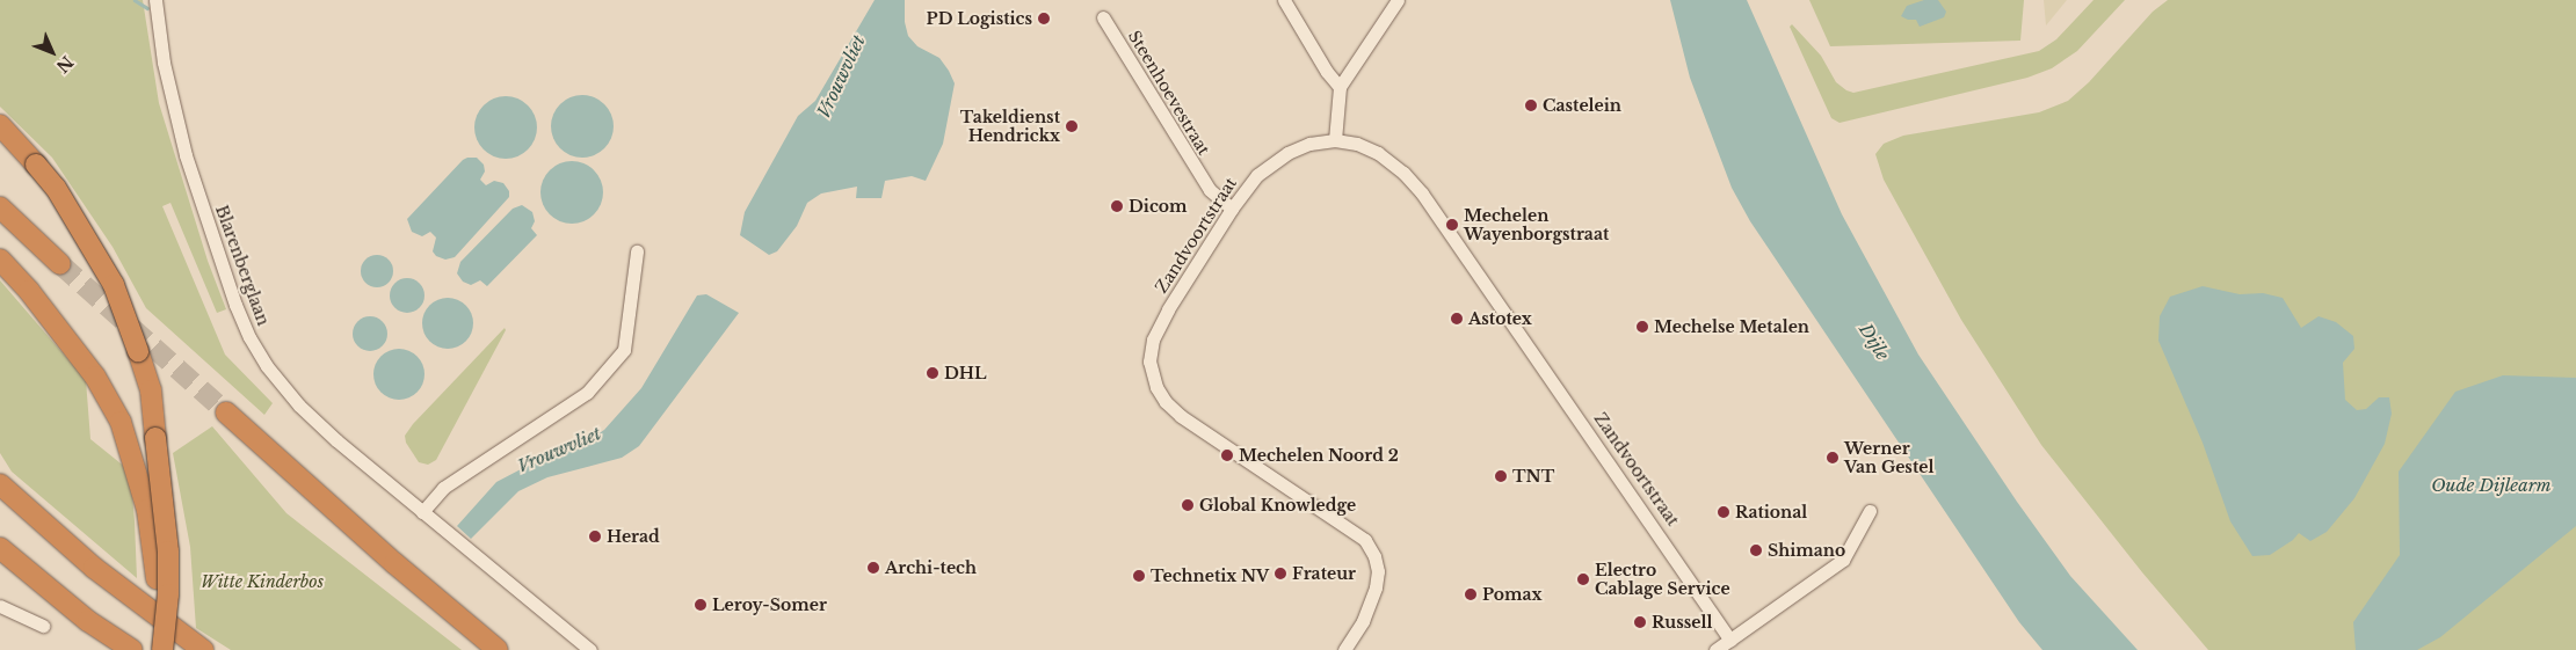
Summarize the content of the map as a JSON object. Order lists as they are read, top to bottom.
{
  "streets": {
    "street": ["Steenhoevestraat", "Zandvoortstraat", "Blarenberglaan"]
  },
  "crossings": [
    ["Steenhoevestraat", "Zandvoortstraat"]
  ],
  "water": ["Vrouwvliet", "Dijle", "Oude Dijlearm"],
  "parks": ["Witte Kinderbos"],
  "places": [
    "PD Logistics",
    "Castelein",
    "Takeldienst Hendrickx",
    "Dicom",
    "Mechelen Wayenborgstraat",
    "Astotex",
    "Mechelse Metalen",
    "DHL",
    "Mechelen Noord 2",
    "Werner Van Gestel",
    "TNT",
    "Global Knowledge",
    "Rational",
    "Herad",
    "Shimano",
    "Archi-tech",
    "Frateur",
    "Technetix NV",
    "Electro Cablage Service",
    "Pomax",
    "Leroy-Somer",
    "Russell"
  ],
  "north": "bottom right"
}
